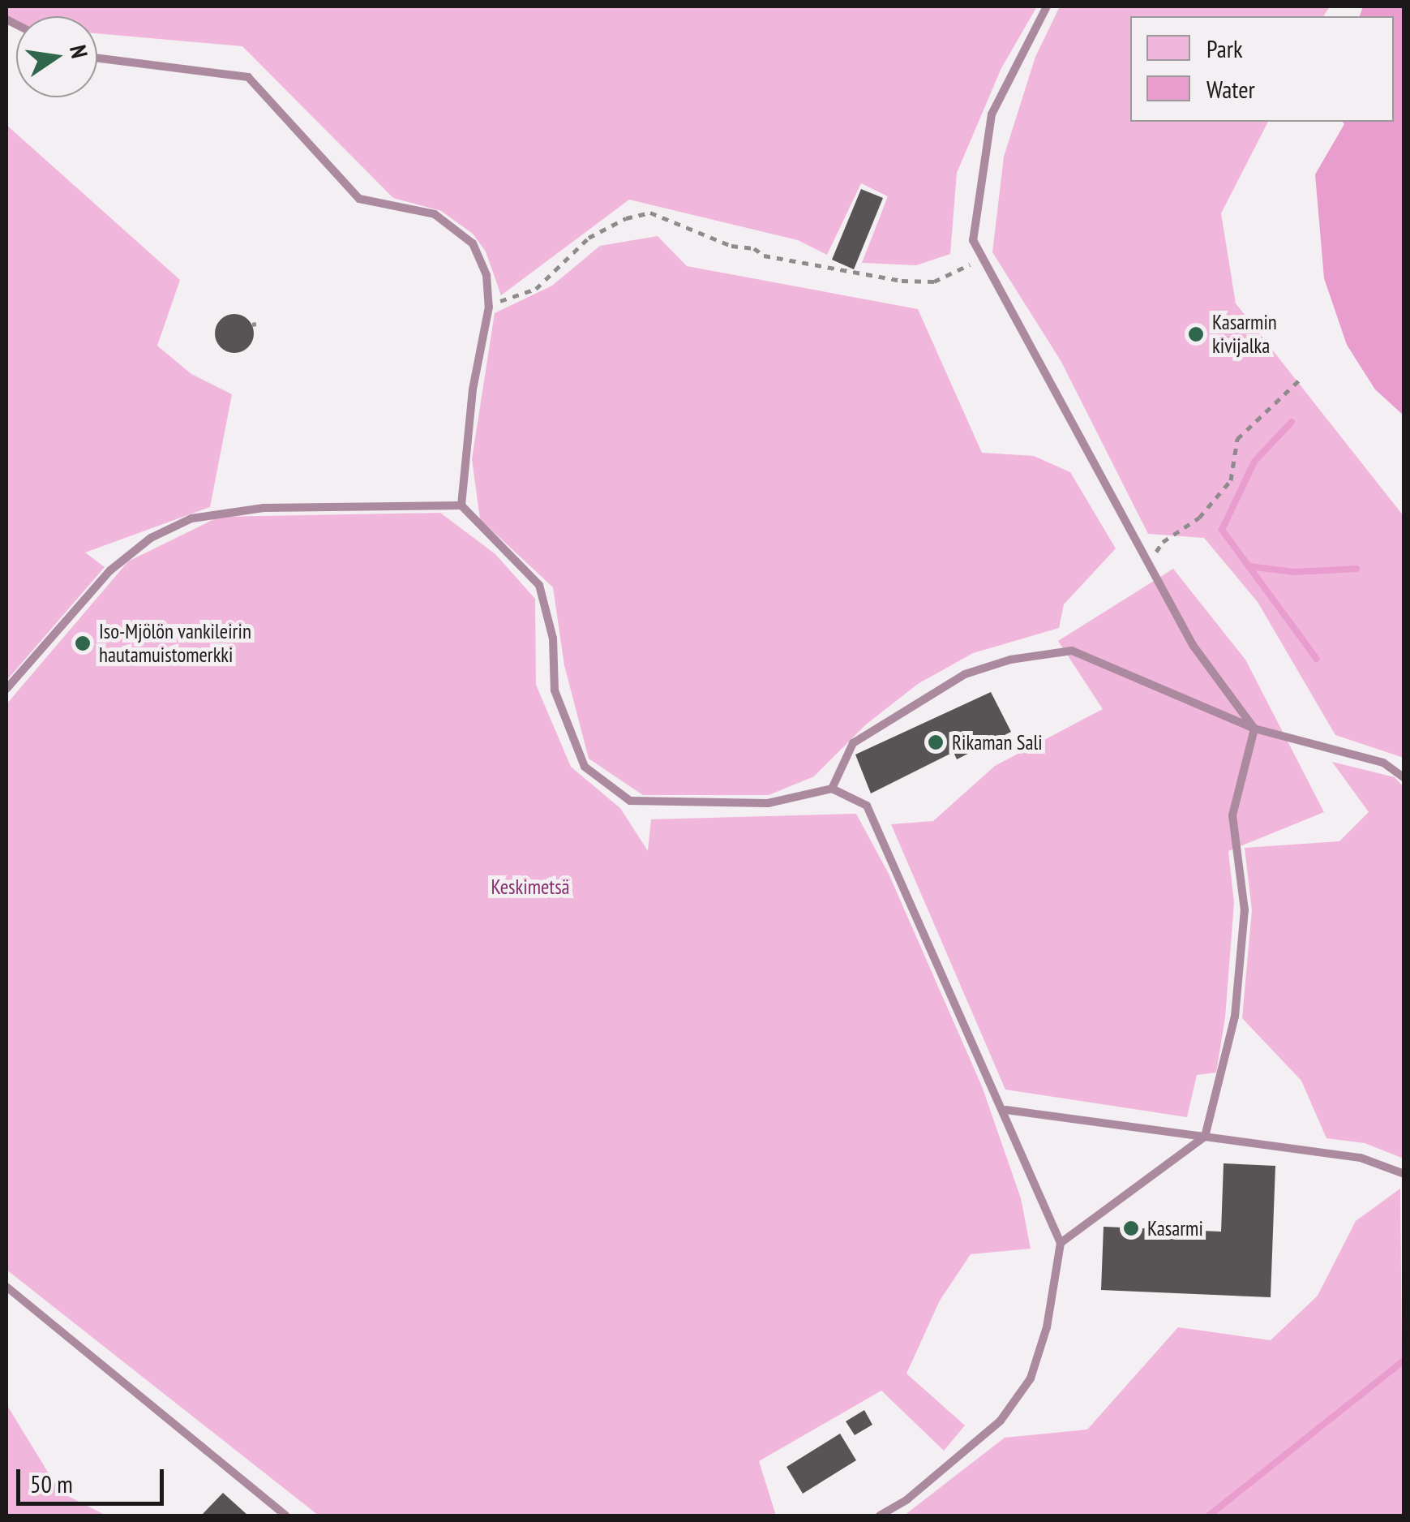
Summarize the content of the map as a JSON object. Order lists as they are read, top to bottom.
{
  "parks": ["Keskimetsä"],
  "places": [
    "Kasarmin kivijalka",
    "Iso-Mjölön vankileirin hautamuistomerkki",
    "Rikaman Sali",
    "Kasarmi"
  ],
  "legend": ["Park", "Water"],
  "scale_bar": "50 m",
  "north": "right"
}
